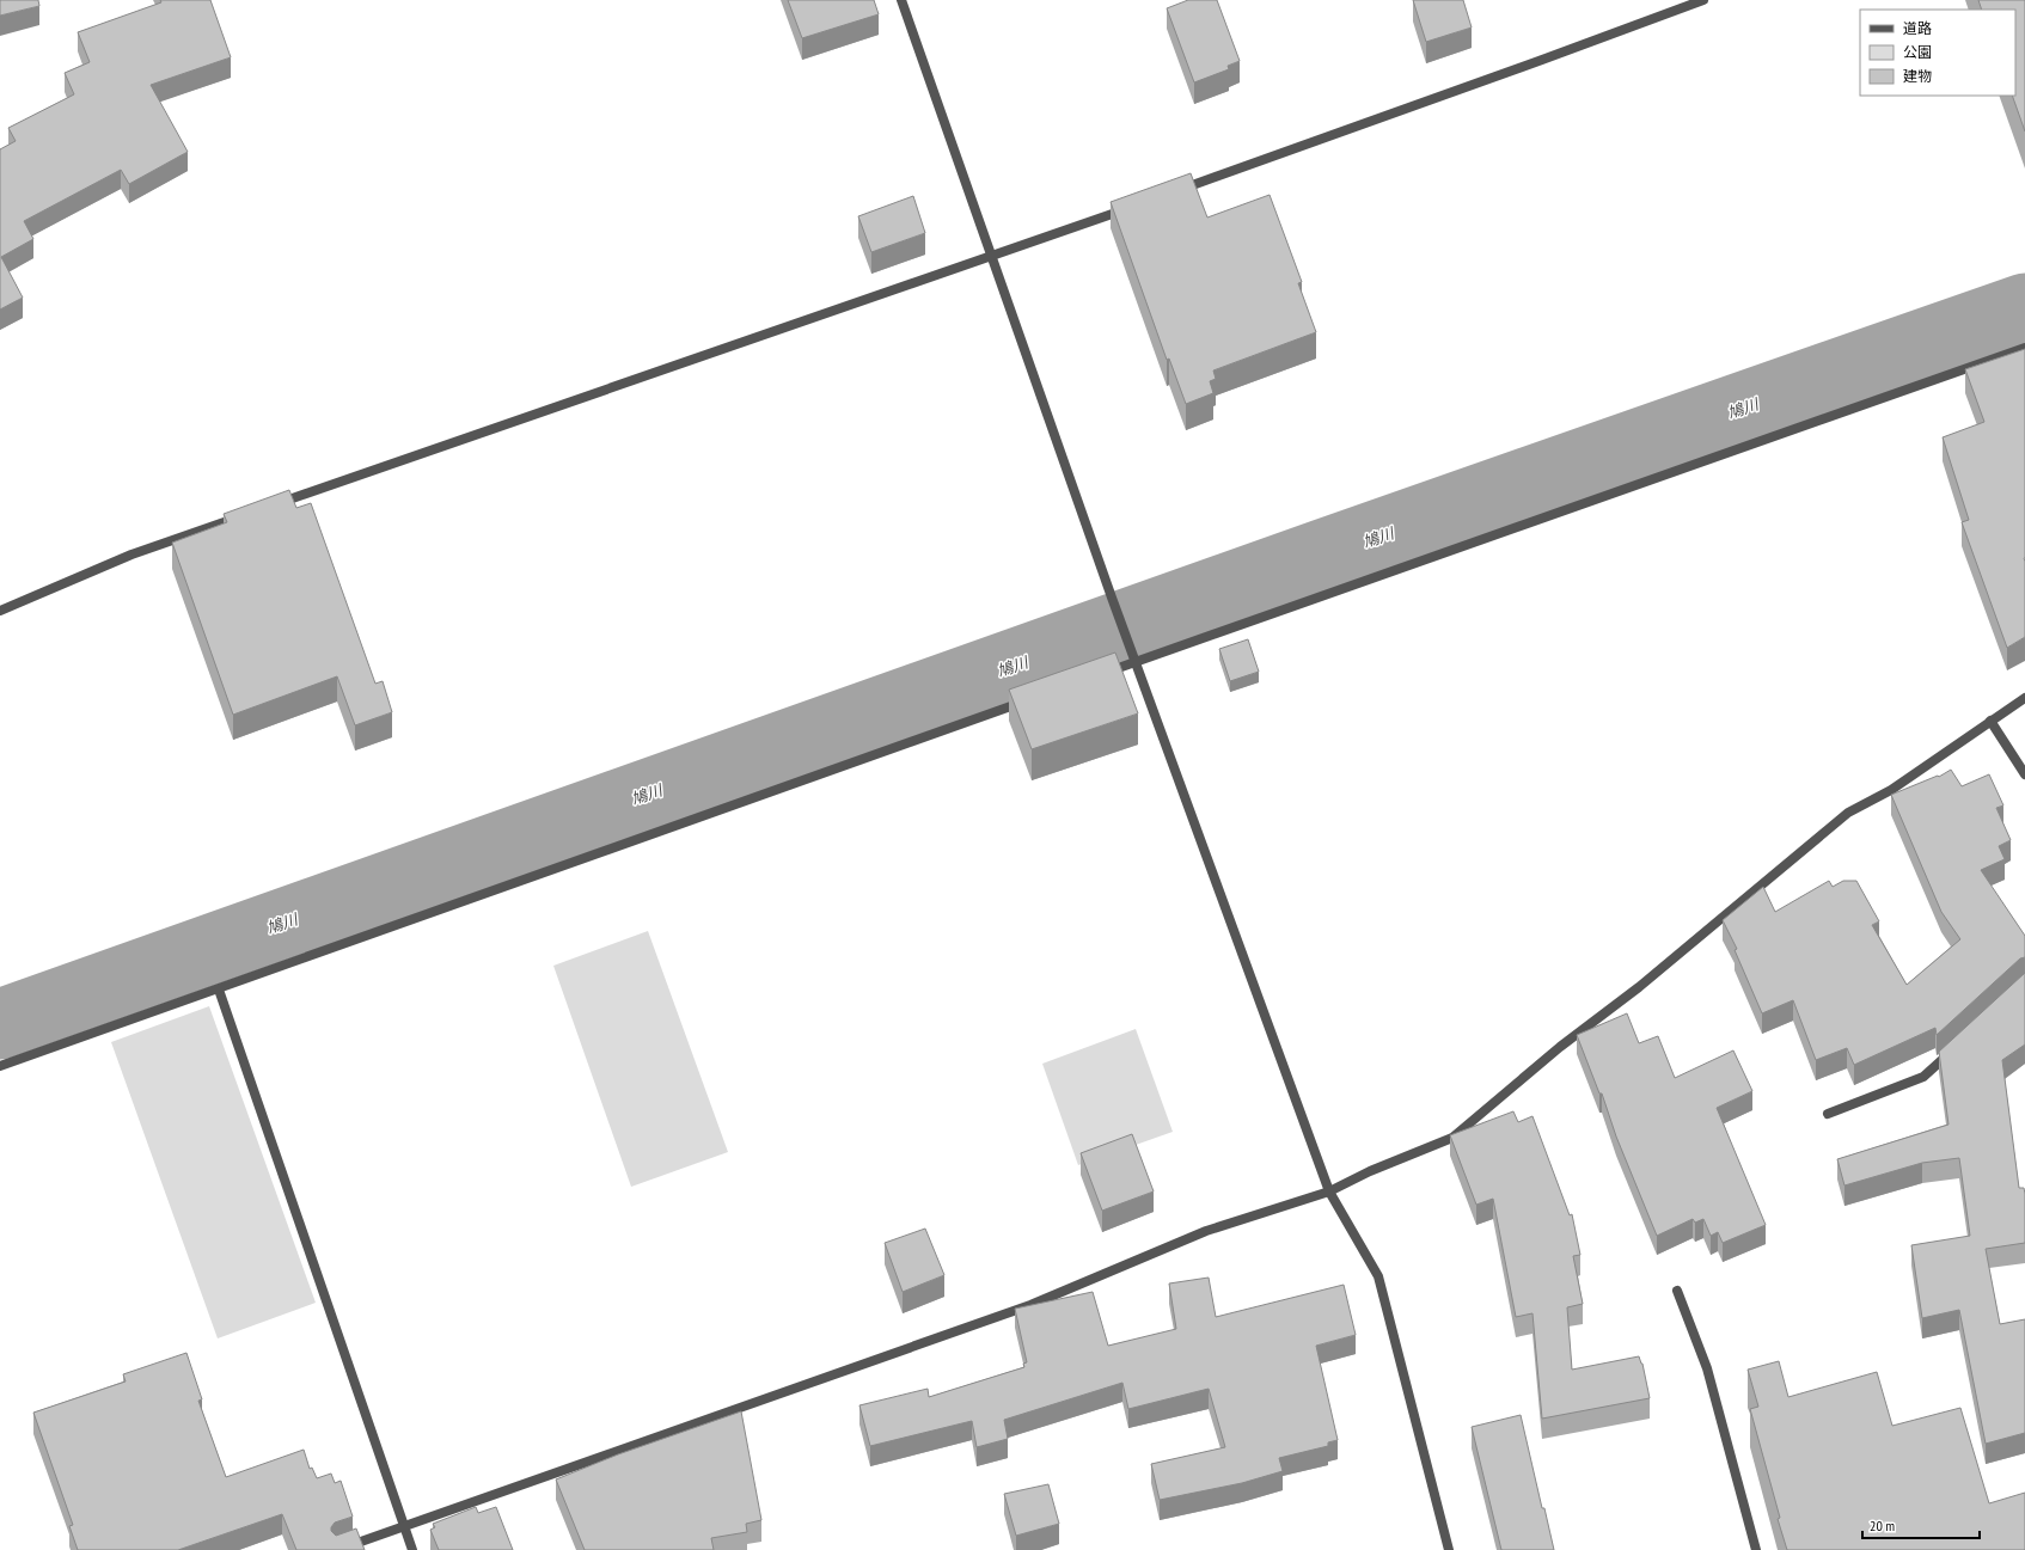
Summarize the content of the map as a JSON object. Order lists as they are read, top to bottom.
{
  "water": ["鳩川"],
  "legend": ["道路", "公園", "建物"],
  "scale_bar": "20 m"
}
